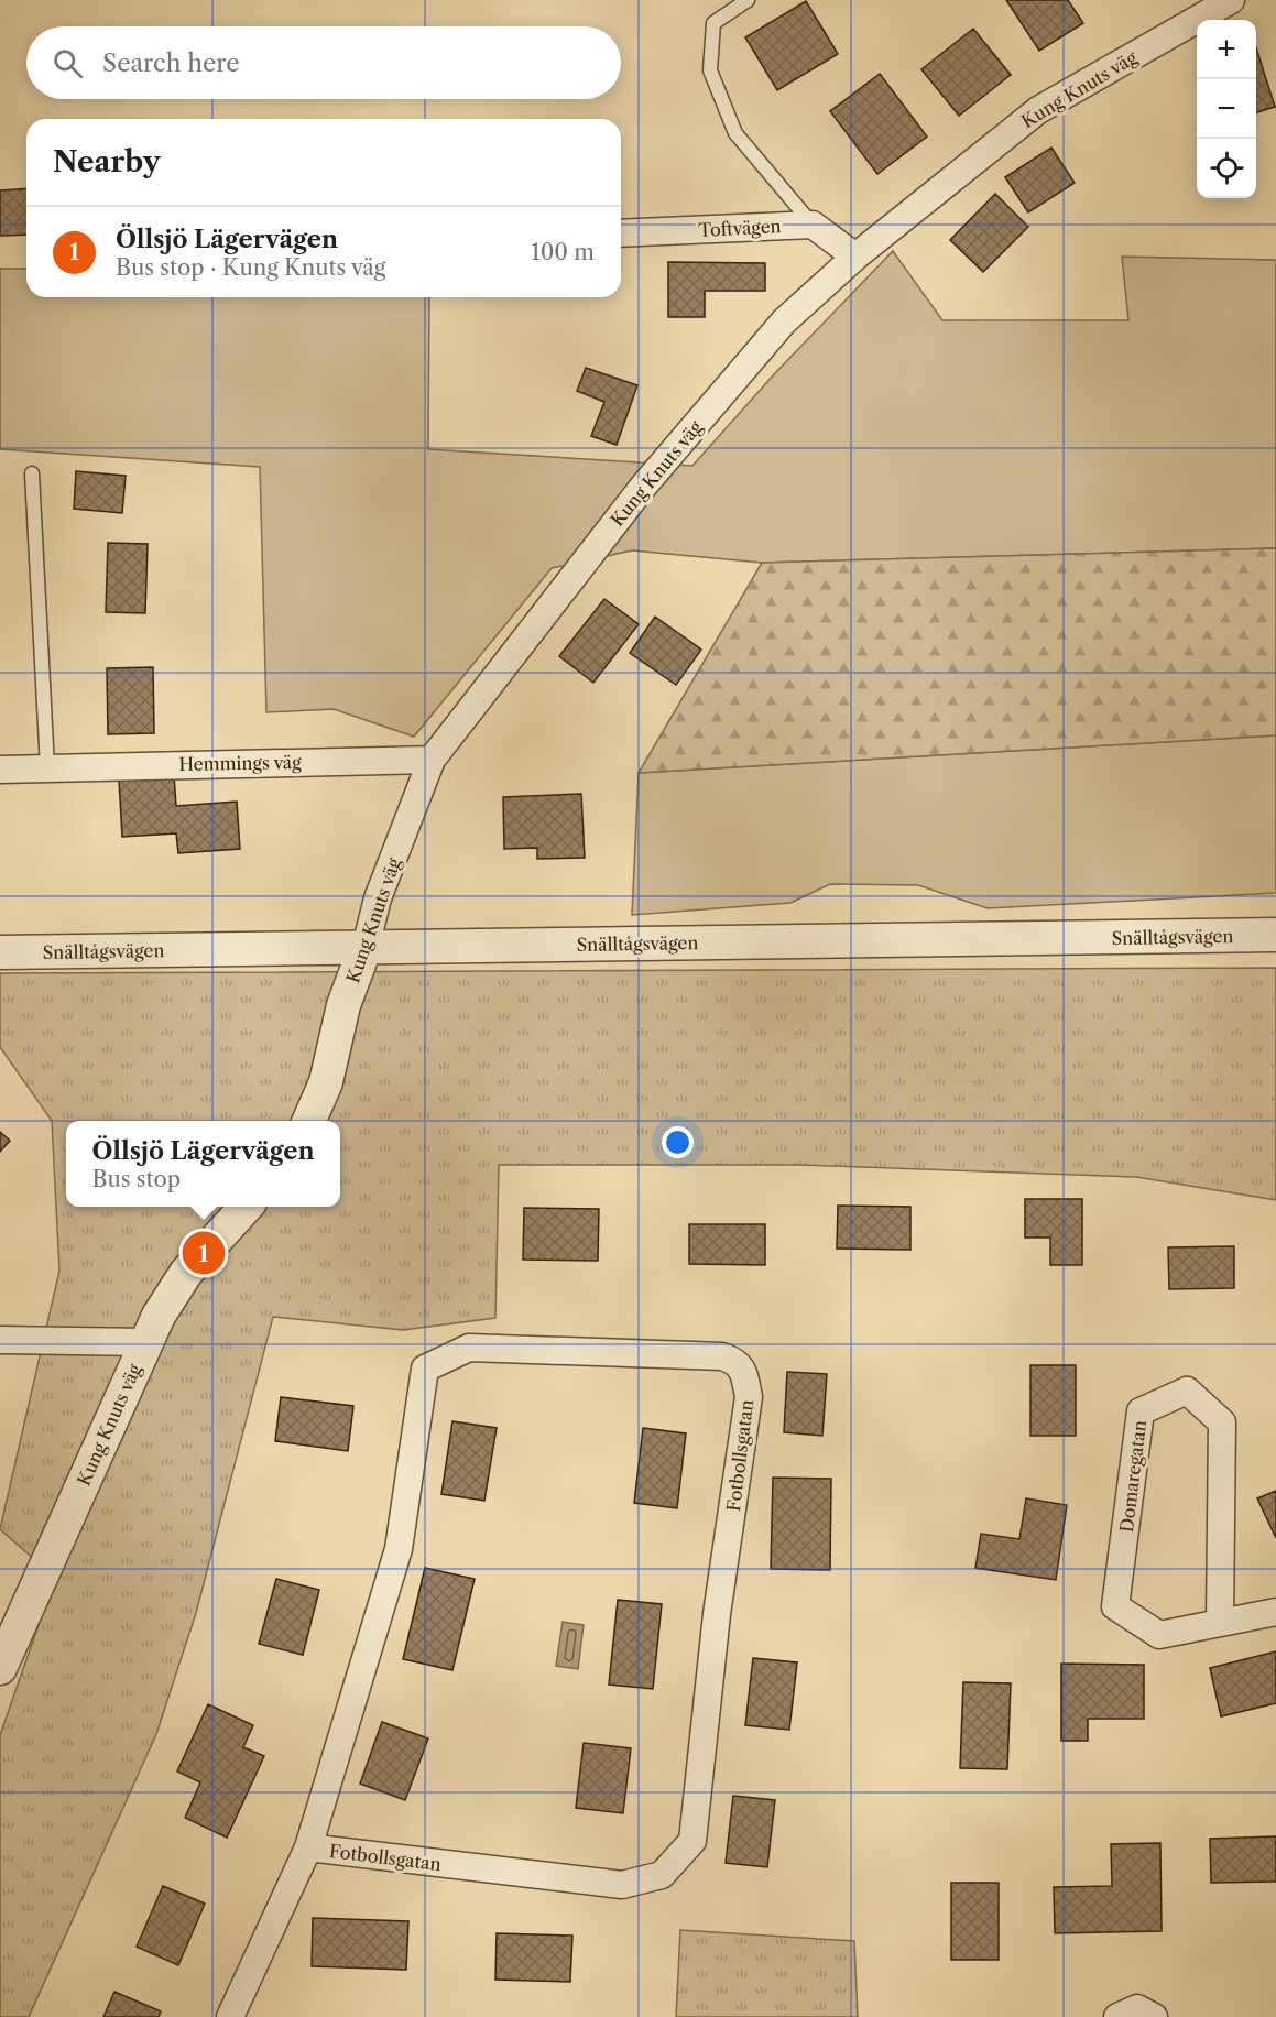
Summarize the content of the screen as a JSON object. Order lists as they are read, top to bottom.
{
  "streets": {
    "street": [
      "Kung Knuts väg",
      "Toftvägen",
      "Hemmings väg",
      "Snälltågsvägen",
      "Fotbollsgatan",
      "Domaregatan"
    ]
  },
  "crossings": [
    ["Kung Knuts väg", "Hemmings väg"],
    ["Kung Knuts väg", "Snälltågsvägen"]
  ],
  "page": {
    "map_buttons": ["+", "−"],
    "search": "Search here",
    "heading": "Nearby",
    "list": [
      {
        "mark": "1",
        "name": "Öllsjö Lägervägen",
        "note": "Bus stop · Kung Knuts väg",
        "value": "100 m"
      }
    ],
    "popup": ["Öllsjö Lägervägen", "Bus stop"],
    "pins": "1"
  }
}
